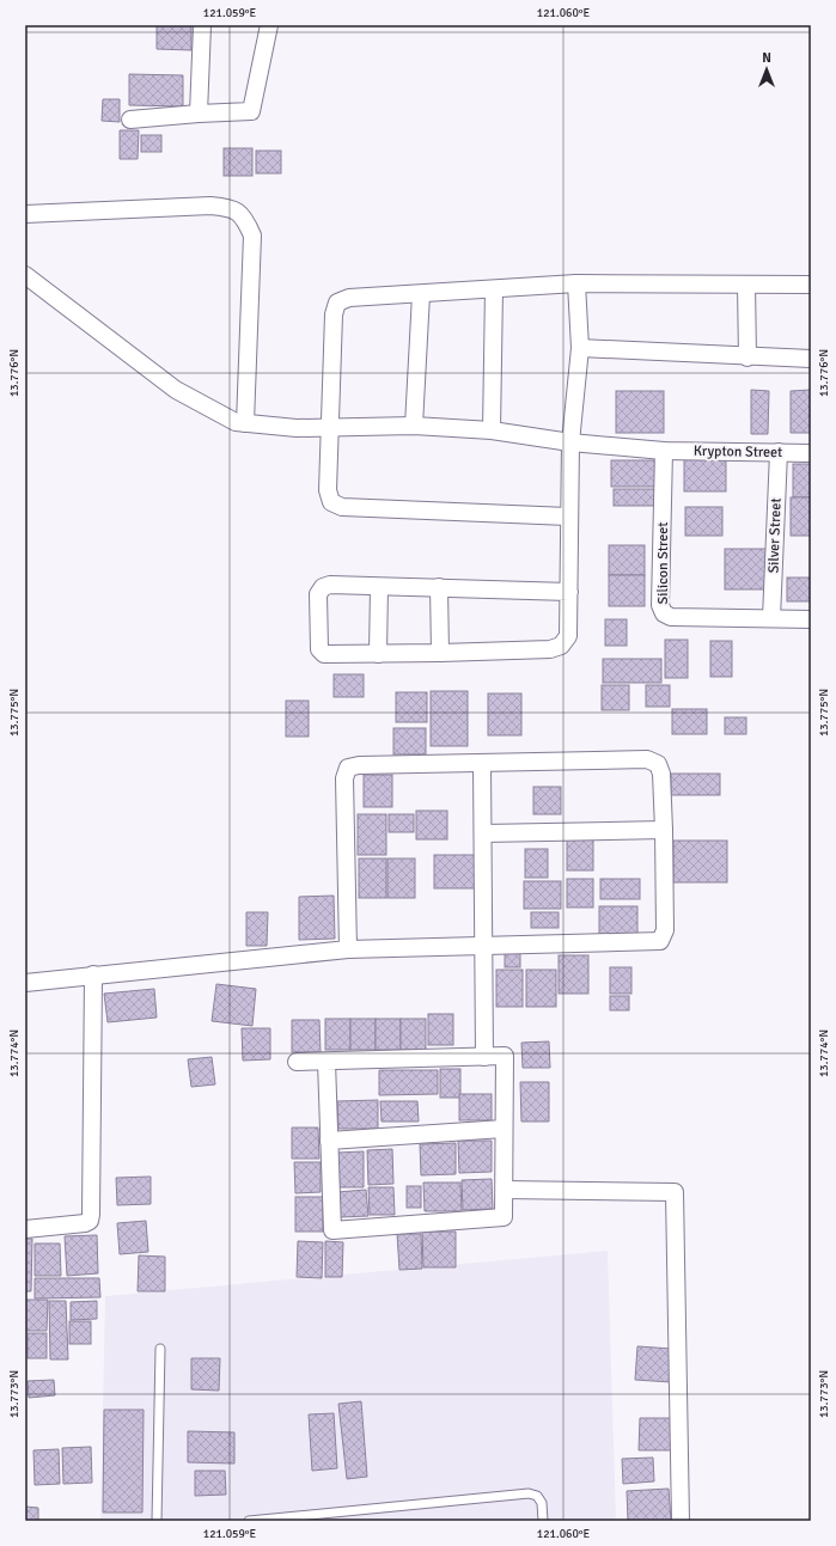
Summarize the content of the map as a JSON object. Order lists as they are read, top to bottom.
{
  "streets": {
    "street": ["Krypton Street", "Silver Street", "Silicon Street"]
  },
  "crossings": [
    ["Krypton Street", "Silver Street"],
    ["Krypton Street", "Silicon Street"],
    ["Silver Street", "Silicon Street"]
  ],
  "north": "top",
  "coordinates": [
    "121.059°E",
    "121.060°E",
    "13.776°N",
    "13.775°N",
    "13.774°N",
    "13.773°N"
  ]
}
